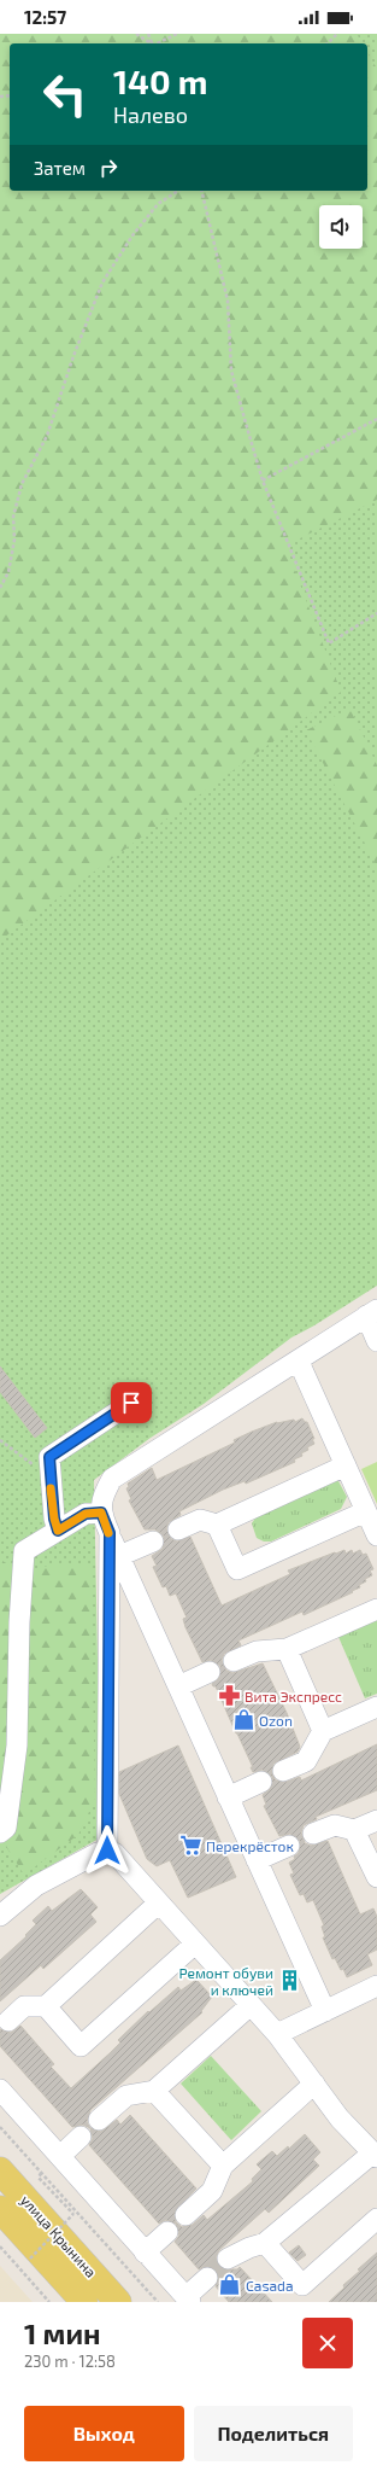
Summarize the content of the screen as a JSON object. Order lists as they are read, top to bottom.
{
  "streets": {
    "main road": ["улица Крынина"]
  },
  "places": {
    "pharmacy": ["Вита Экспресс"],
    "shop": ["Ozon", "Casada"],
    "supermarket": ["Перекрёсток"],
    "building": ["Ремонт обуви и ключей"]
  },
  "page": {
    "status": "12:57",
    "turn": ["140 m", "Налево"],
    "then": "Затем",
    "heading": ["1 мин", "230 m · 12:58"],
    "buttons": ["Выход", "Поделиться"]
  }
}
